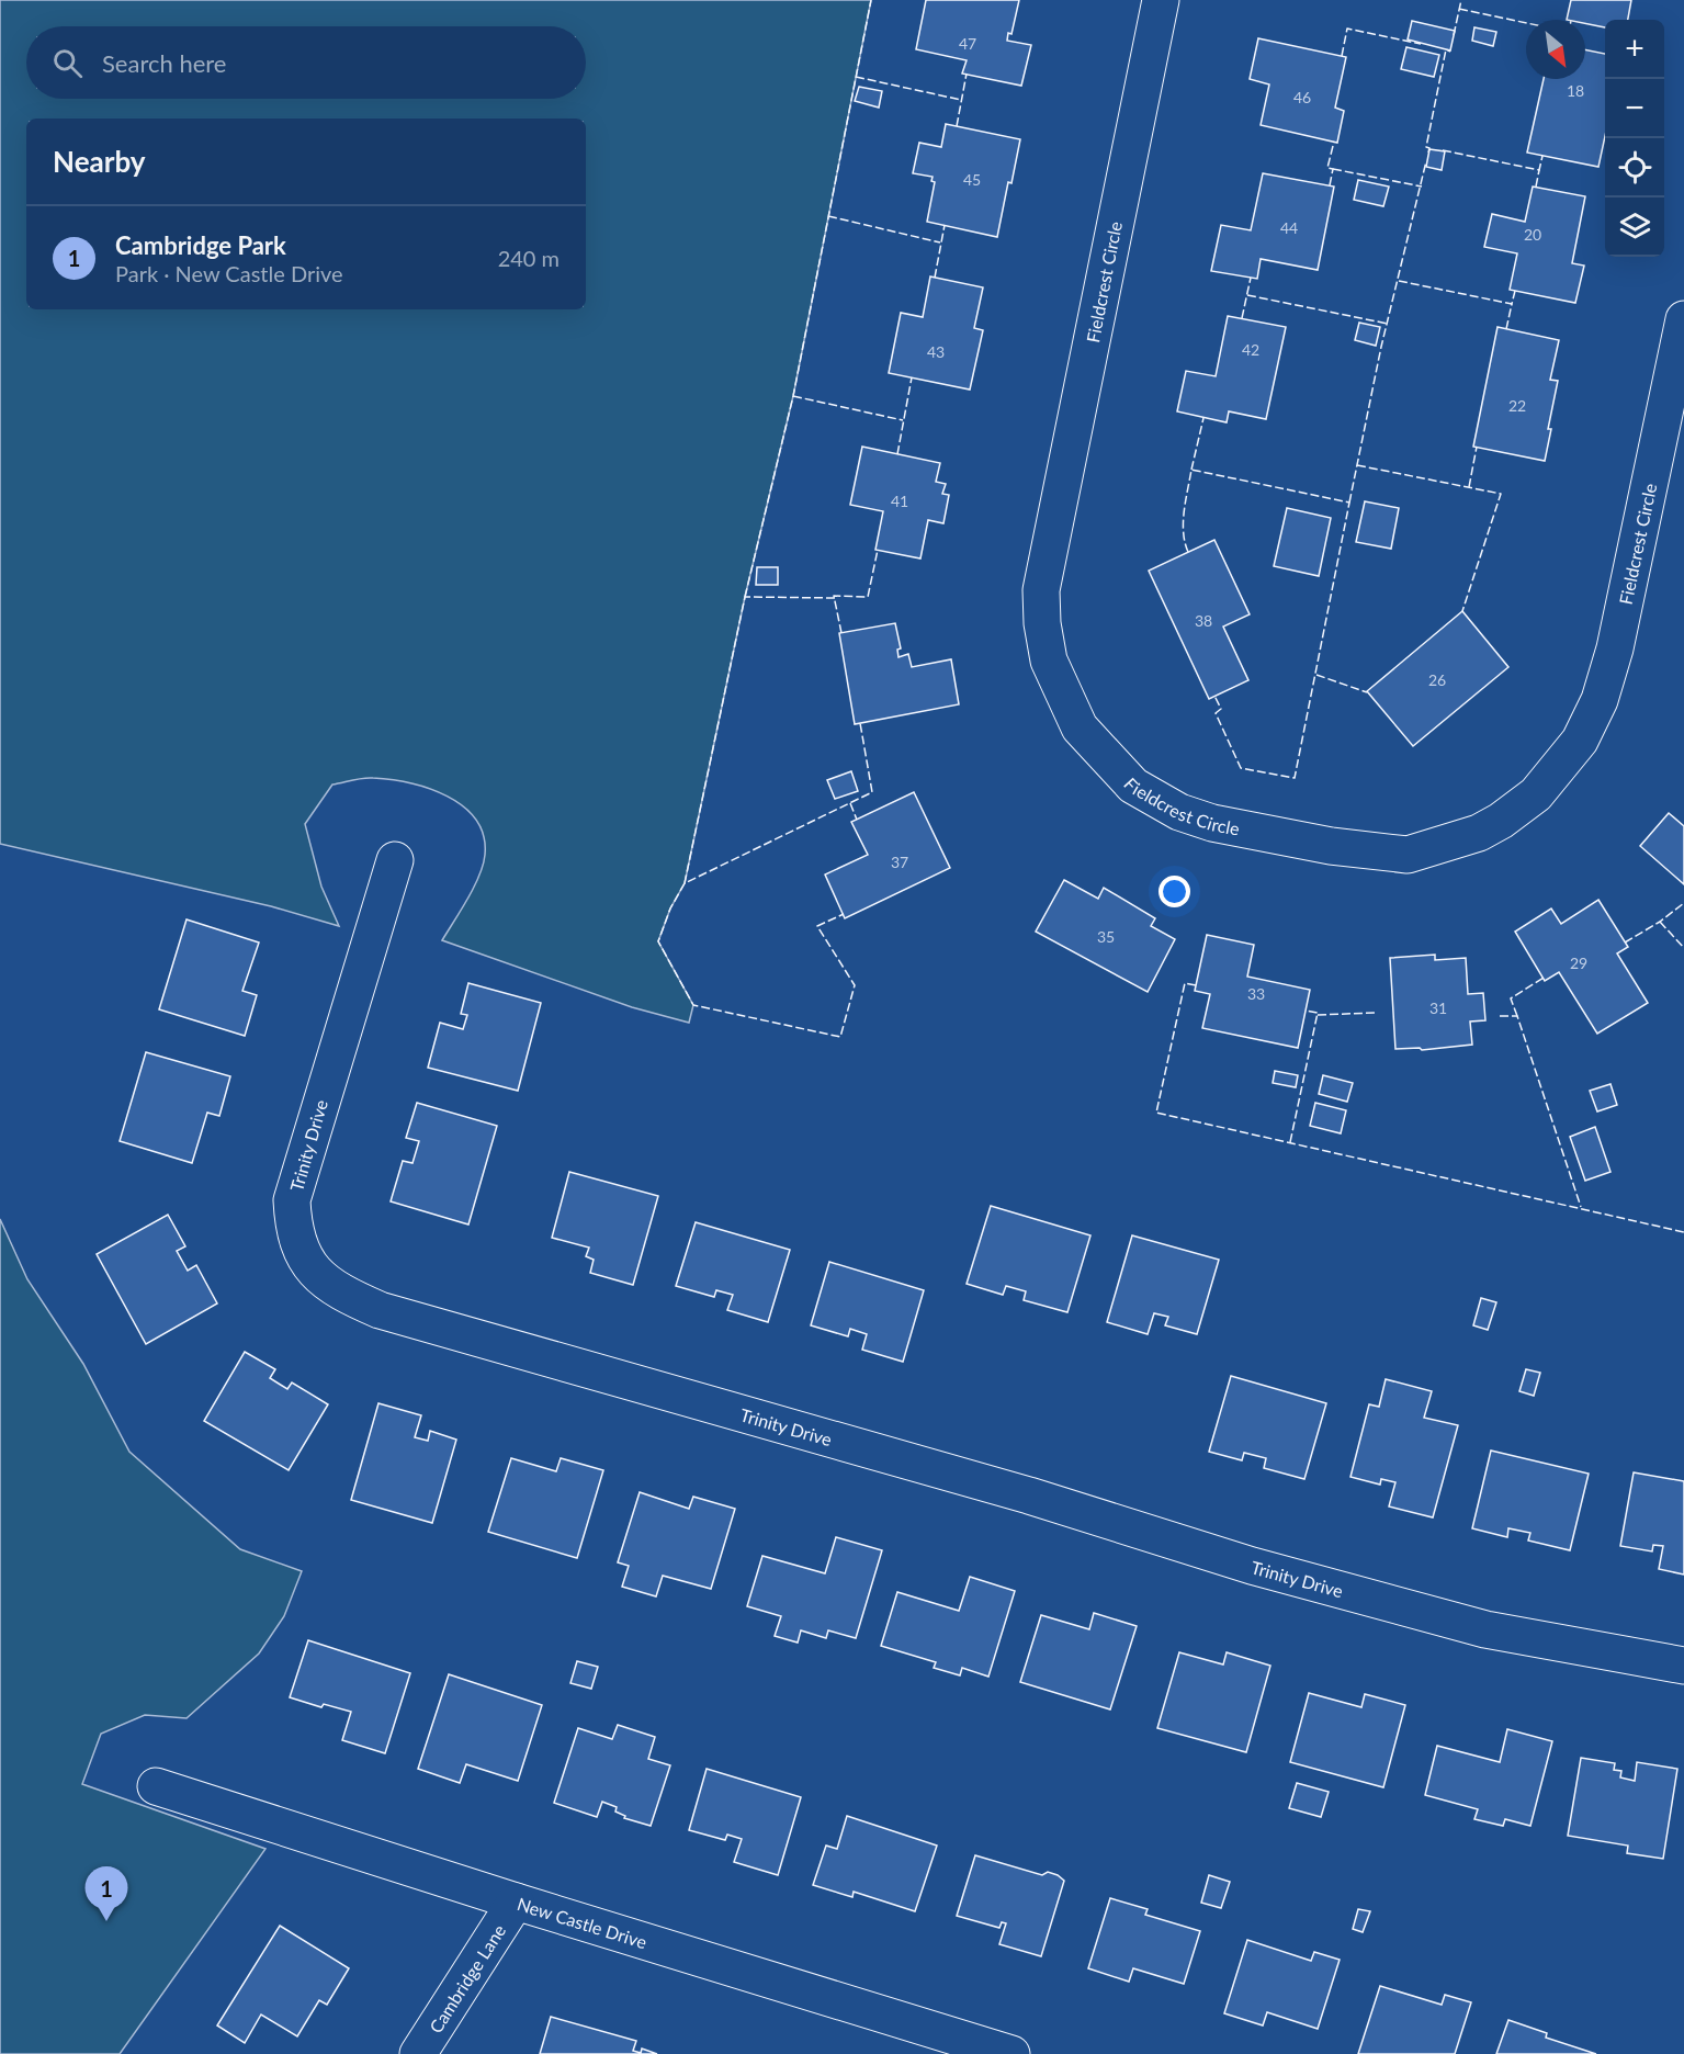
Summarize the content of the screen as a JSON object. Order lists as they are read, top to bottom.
{
  "streets": {
    "street": [
      "Fieldcrest Circle",
      "Trinity Drive",
      "New Castle Drive",
      "Cambridge Lane"
    ]
  },
  "crossings": [
    ["New Castle Drive", "Cambridge Lane"]
  ],
  "house_numbers": [
    "47",
    "18",
    "46",
    "45",
    "44",
    "20",
    "42",
    "43",
    "22",
    "41",
    "38",
    "26",
    "37",
    "35",
    "29",
    "33",
    "31"
  ],
  "north": "bottom right",
  "page": {
    "map_buttons": ["+", "−"],
    "search": "Search here",
    "heading": "Nearby",
    "list": [
      {
        "mark": "1",
        "name": "Cambridge Park",
        "note": "Park · New Castle Drive",
        "value": "240 m"
      }
    ],
    "pins": "1"
  }
}
